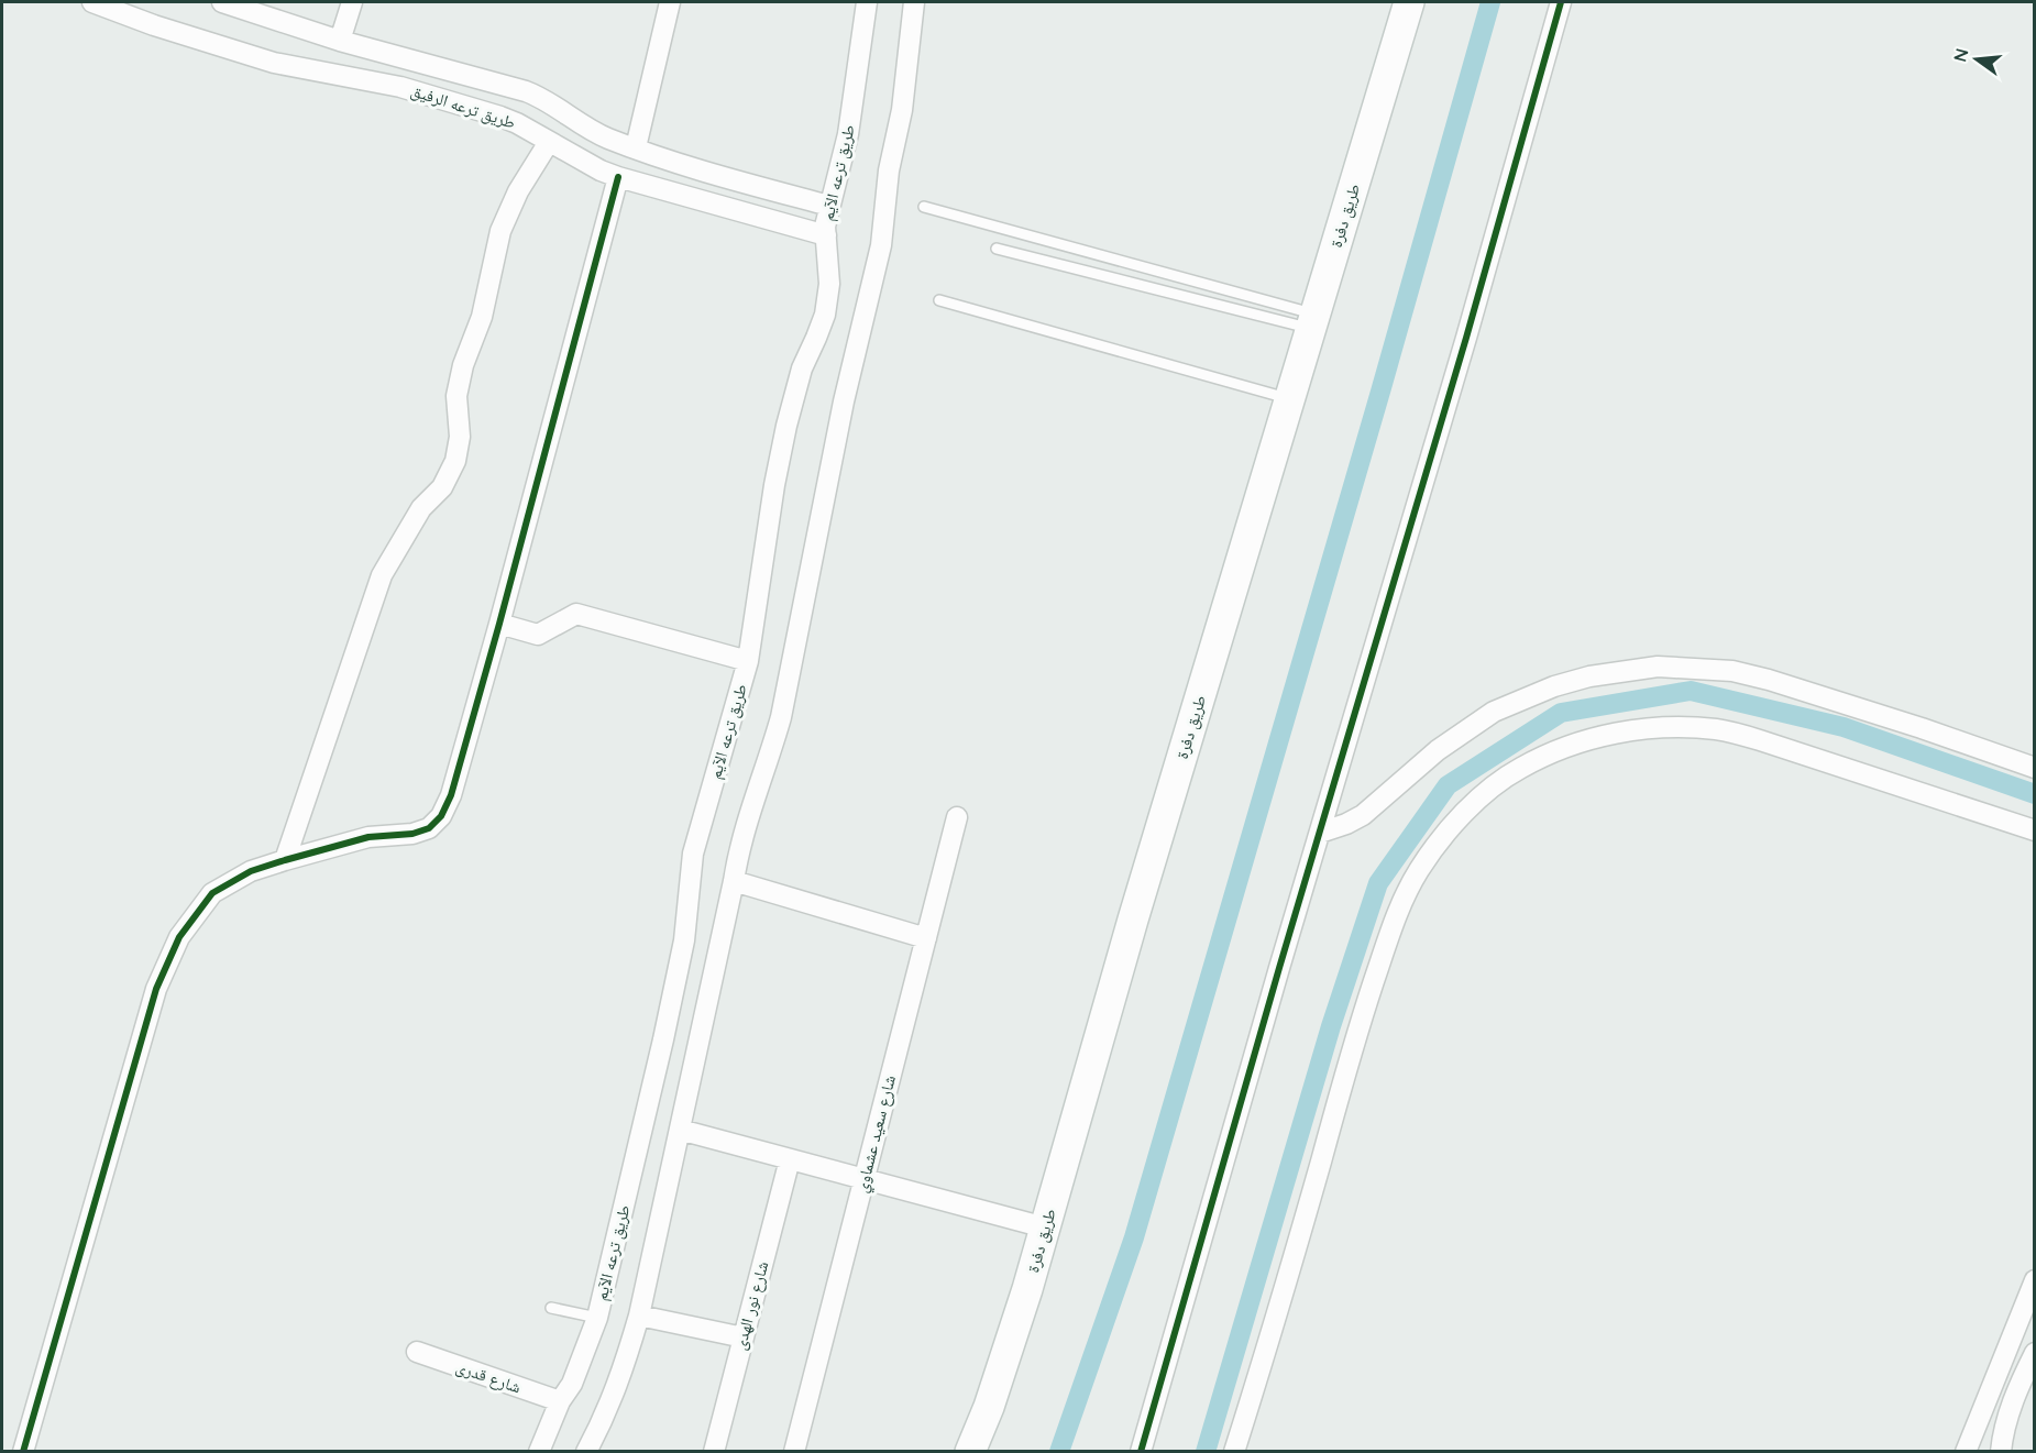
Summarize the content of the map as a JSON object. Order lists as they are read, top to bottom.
{
  "streets": {
    "main road": ["طريق دفرة"],
    "street": [
      "طريق ترعه الرفيق",
      "طريق ترعه الآيم",
      "شارع سعيد عشماوي",
      "شارع نور الهدى",
      "شارع قدرى"
    ]
  },
  "crossings": [
    ["طريق ترعه الرفيق", "طريق ترعه الآيم"],
    ["طريق ترعه الآيم", "شارع قدرى"]
  ],
  "north": "left"
}
